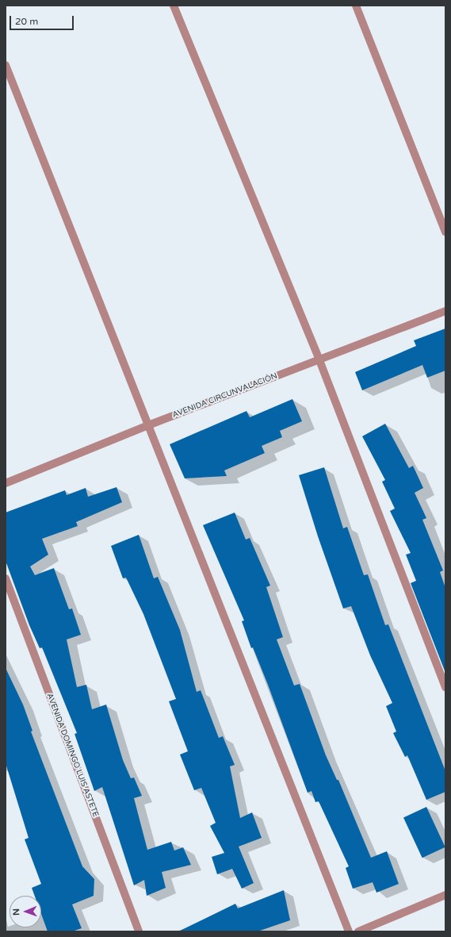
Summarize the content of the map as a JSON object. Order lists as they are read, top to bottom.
{
  "streets": {
    "street": ["AVENIDA CIRCUNVALACIÓN", "AVENIDA DOMINGO LUIS ASTETE"]
  },
  "scale_bar": "20 m",
  "north": "left"
}
